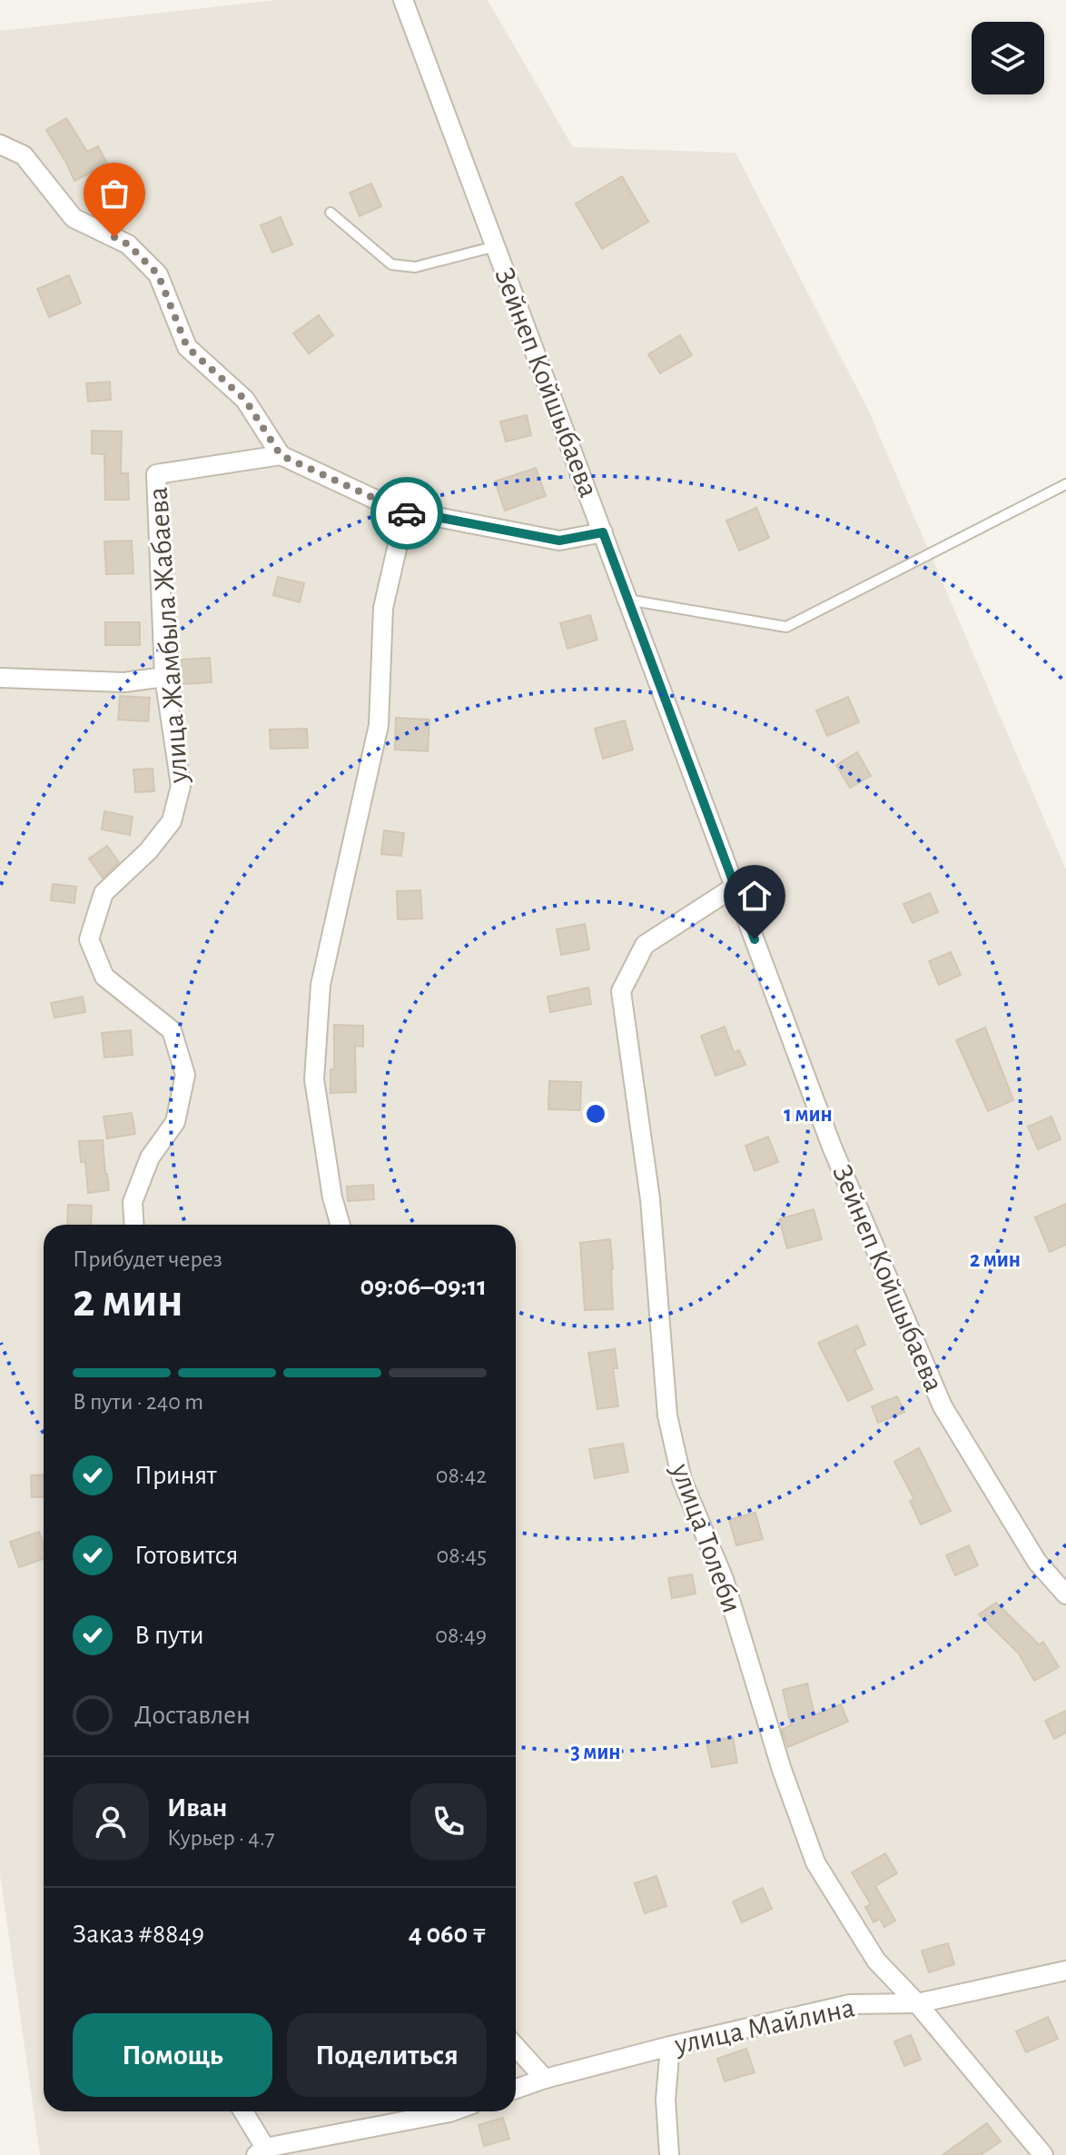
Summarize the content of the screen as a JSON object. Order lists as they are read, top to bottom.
{
  "streets": {
    "street": [
      "Зейнеп Койшыбаева",
      "улица Жамбыла Жабаева",
      "улица Толеби",
      "улица Майлина"
    ]
  },
  "crossings": [
    ["Зейнеп Койшыбаева", "улица Толеби"],
    ["улица Толеби", "улица Майлина"]
  ],
  "page": {
    "heading": ["2 мин", "Прибудет через", "09:06–09:11"],
    "panel": [
      "Иван",
      "Курьер · 4.7",
      "Заказ #8849",
      "4 060 ₸"
    ],
    "bar": "В пути · 240 m",
    "list": [
      ["Принят", "08:42"],
      ["Готовится", "08:45"],
      ["В пути", "08:49"],
      "Доставлен"
    ],
    "buttons": ["Помощь", "Поделиться"]
  },
  "rings": ["1 мин", "2 мин", "3 мин"]
}
